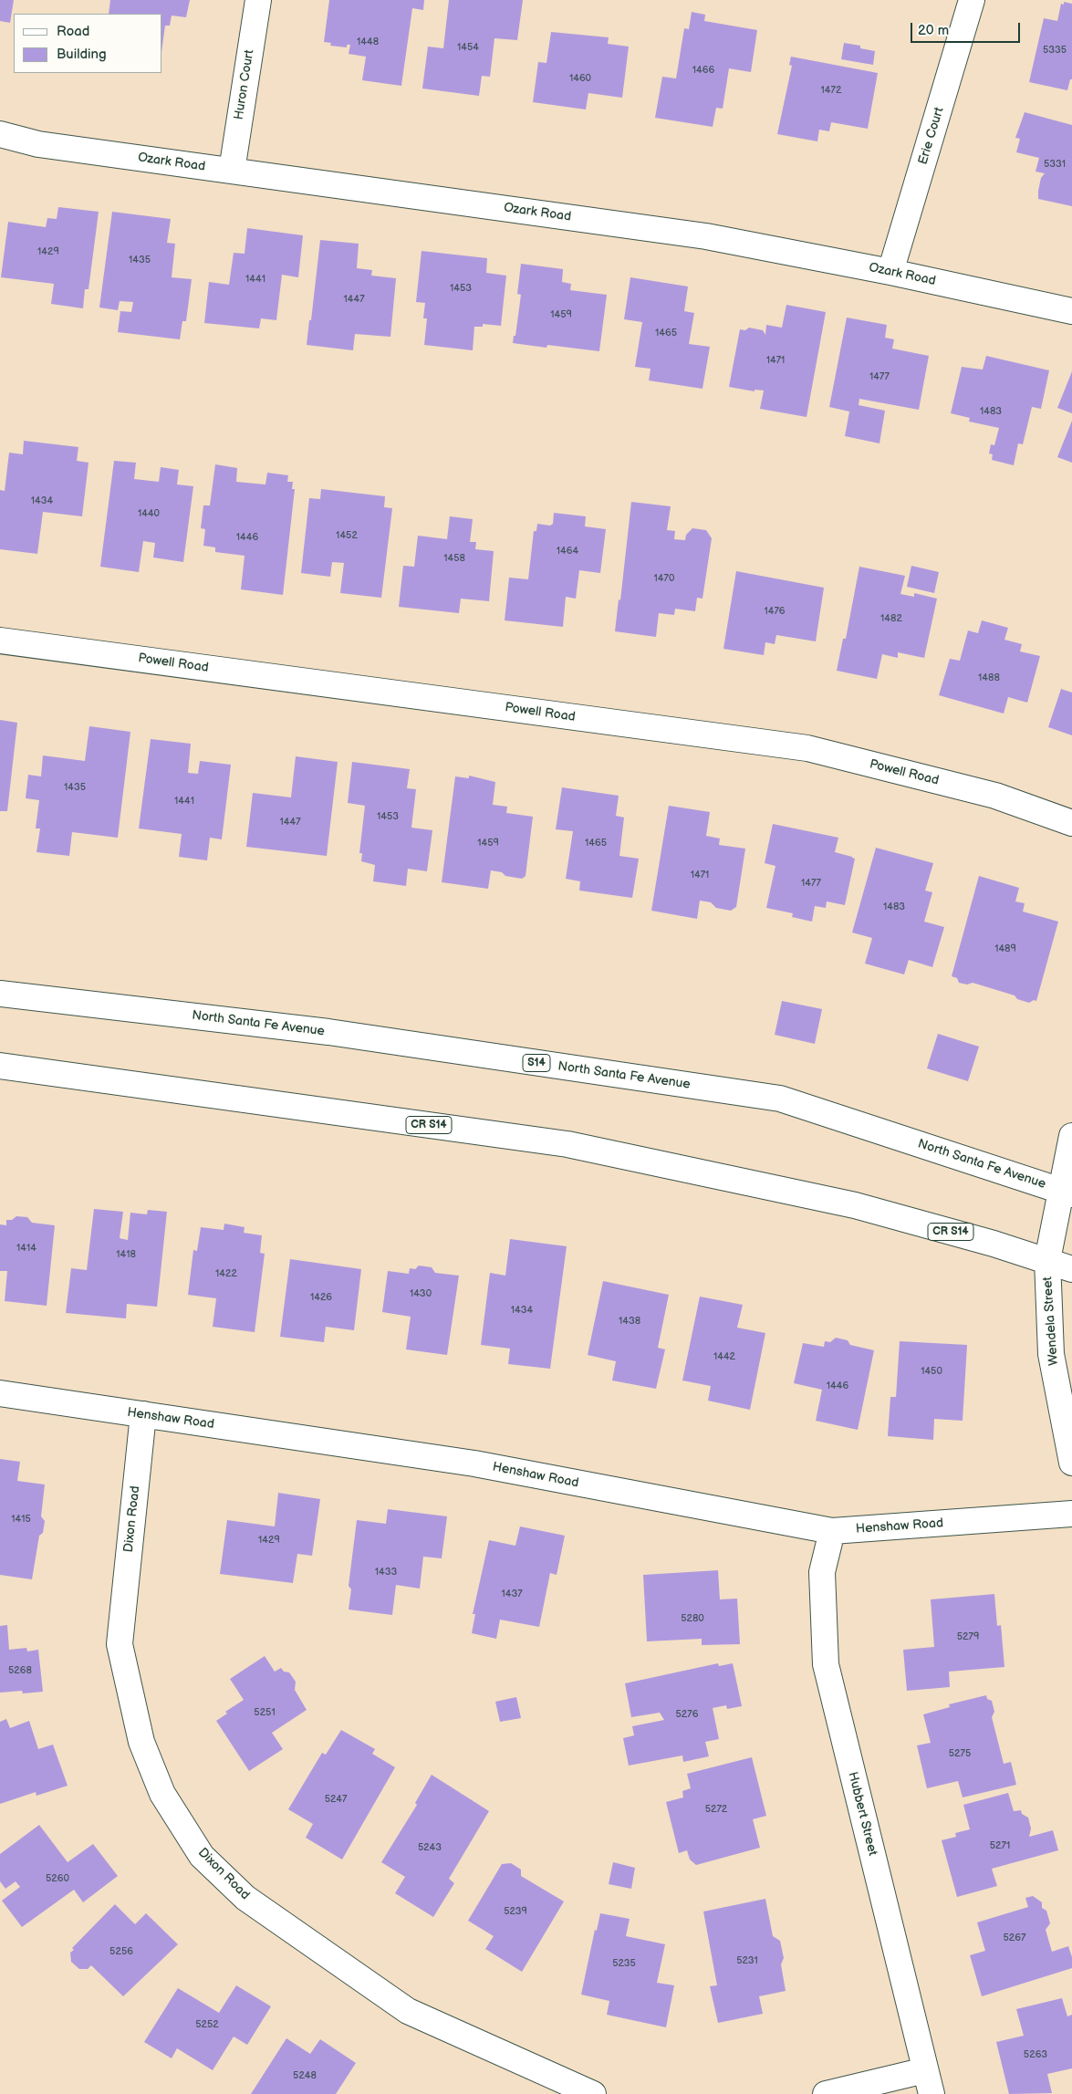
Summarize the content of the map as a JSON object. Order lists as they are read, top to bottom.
{
  "streets": {
    "street": [
      "Huron Court",
      "Erie Court",
      "Ozark Road",
      "Powell Road",
      "North Santa Fe Avenue",
      "S14",
      "CR S14",
      "Wendela Street",
      "Henshaw Road",
      "Dixon Road",
      "Hubbert Street"
    ]
  },
  "crossings": [
    ["Huron Court", "Ozark Road"],
    ["Erie Court", "Ozark Road"],
    ["North Santa Fe Avenue", "Wendela Street"],
    ["CR S14", "Wendela Street"],
    ["Henshaw Road", "Dixon Road"],
    ["Henshaw Road", "Hubbert Street"]
  ],
  "house_numbers": [
    "1448",
    "1454",
    "5335",
    "1466",
    "1460",
    "1472",
    "5331",
    "1429",
    "1435",
    "1441",
    "1453",
    "1447",
    "1459",
    "1465",
    "1471",
    "1477",
    "1483",
    "1434",
    "1440",
    "1452",
    "1446",
    "1464",
    "1458",
    "1470",
    "1476",
    "1482",
    "1488",
    "1435",
    "1441",
    "1453",
    "1447",
    "1459",
    "1465",
    "1471",
    "1477",
    "1483",
    "1489",
    "1414",
    "1418",
    "1422",
    "1430",
    "1426",
    "1434",
    "1438",
    "1442",
    "1450",
    "1446",
    "1415",
    "1429",
    "1433",
    "1437",
    "5280",
    "5279",
    "5268",
    "5251",
    "5276",
    "5275",
    "5247",
    "5272",
    "5271",
    "5243",
    "5260",
    "5239",
    "5267",
    "5256",
    "5231",
    "5235",
    "5252",
    "5263",
    "5248"
  ],
  "legend": ["Road", "Building"],
  "scale_bar": "20 m"
}
